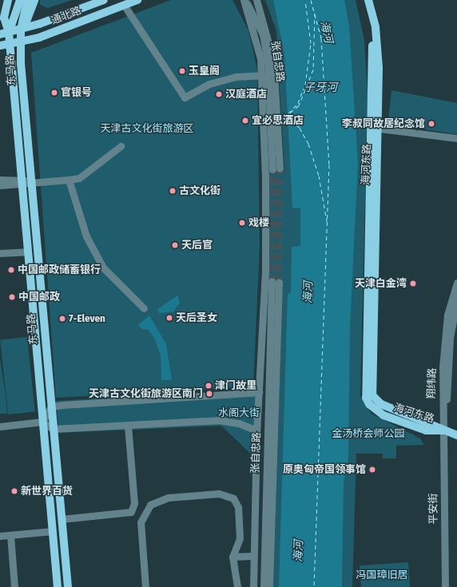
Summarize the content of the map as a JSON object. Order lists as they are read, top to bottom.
{
  "streets": {
    "main road": ["通北路", "东马路", "海河东路"],
    "street": ["张自忠路", "翔纬路", "平安街"]
  },
  "crossings": [
    ["通北路", "东马路"],
    ["海河东路", "翔纬路"],
    ["海河东路", "平安街"],
    ["翔纬路", "平安街"]
  ],
  "water": ["海河", "子牙河"],
  "parks": [
    "天津古文化街旅游区",
    "水阁大街",
    "金汤桥会师公园",
    "冯国璋旧居"
  ],
  "places": [
    "玉皇阁",
    "官银号",
    "汉庭酒店",
    "宜必思酒店",
    "李叔同故居纪念馆",
    "古文化街",
    "戏楼",
    "天后官",
    "中国邮政储蓄银行",
    "天津白金湾",
    "中国邮政",
    "天后圣女",
    "7-Eleven",
    "津门故里",
    "天津古文化街旅游区南门",
    "原奥匈帝国领事馆",
    "新世界百货"
  ]
}
